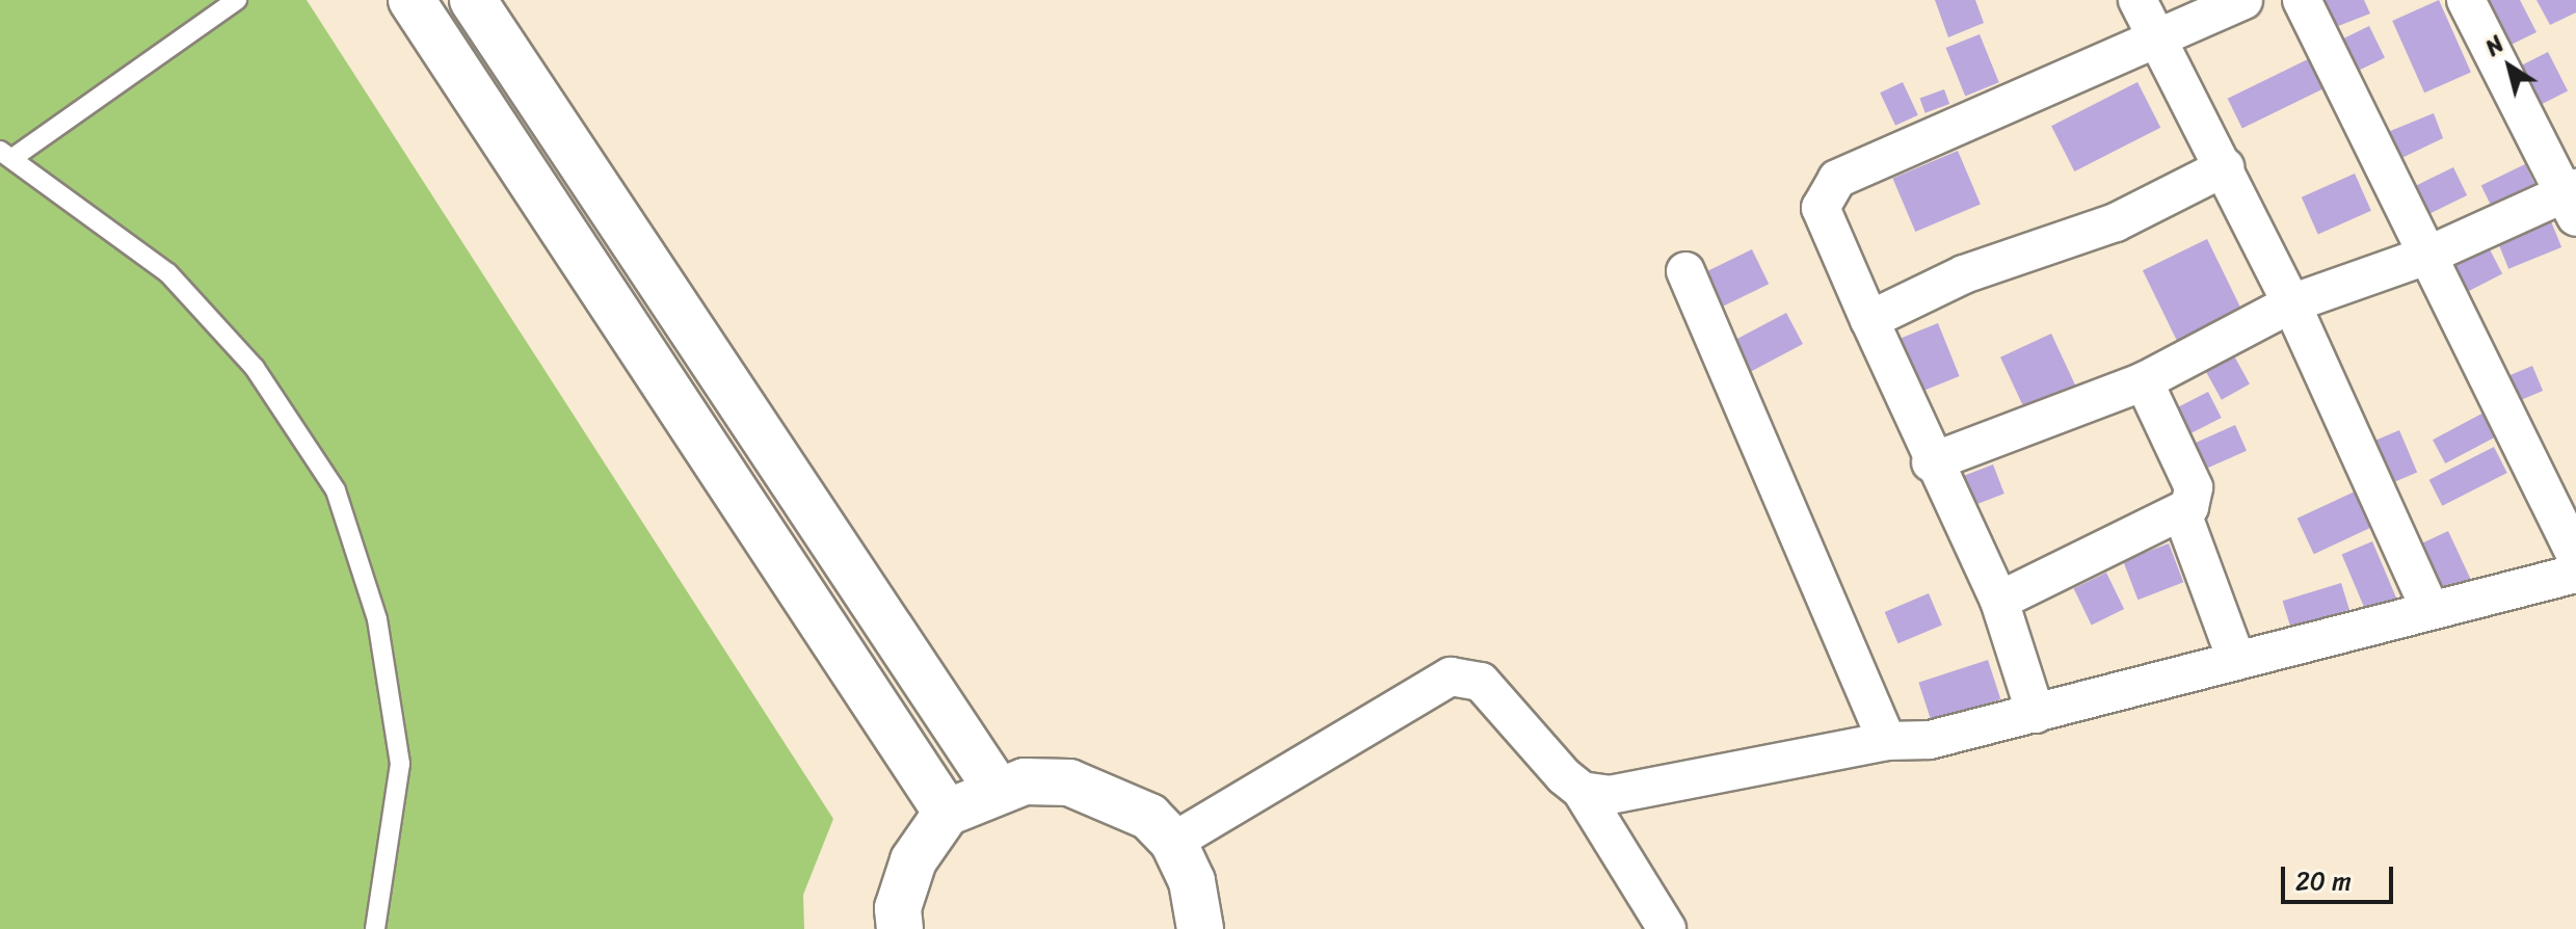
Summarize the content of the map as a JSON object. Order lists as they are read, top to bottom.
{
  "scale_bar": "20 m",
  "north": "top left"
}
